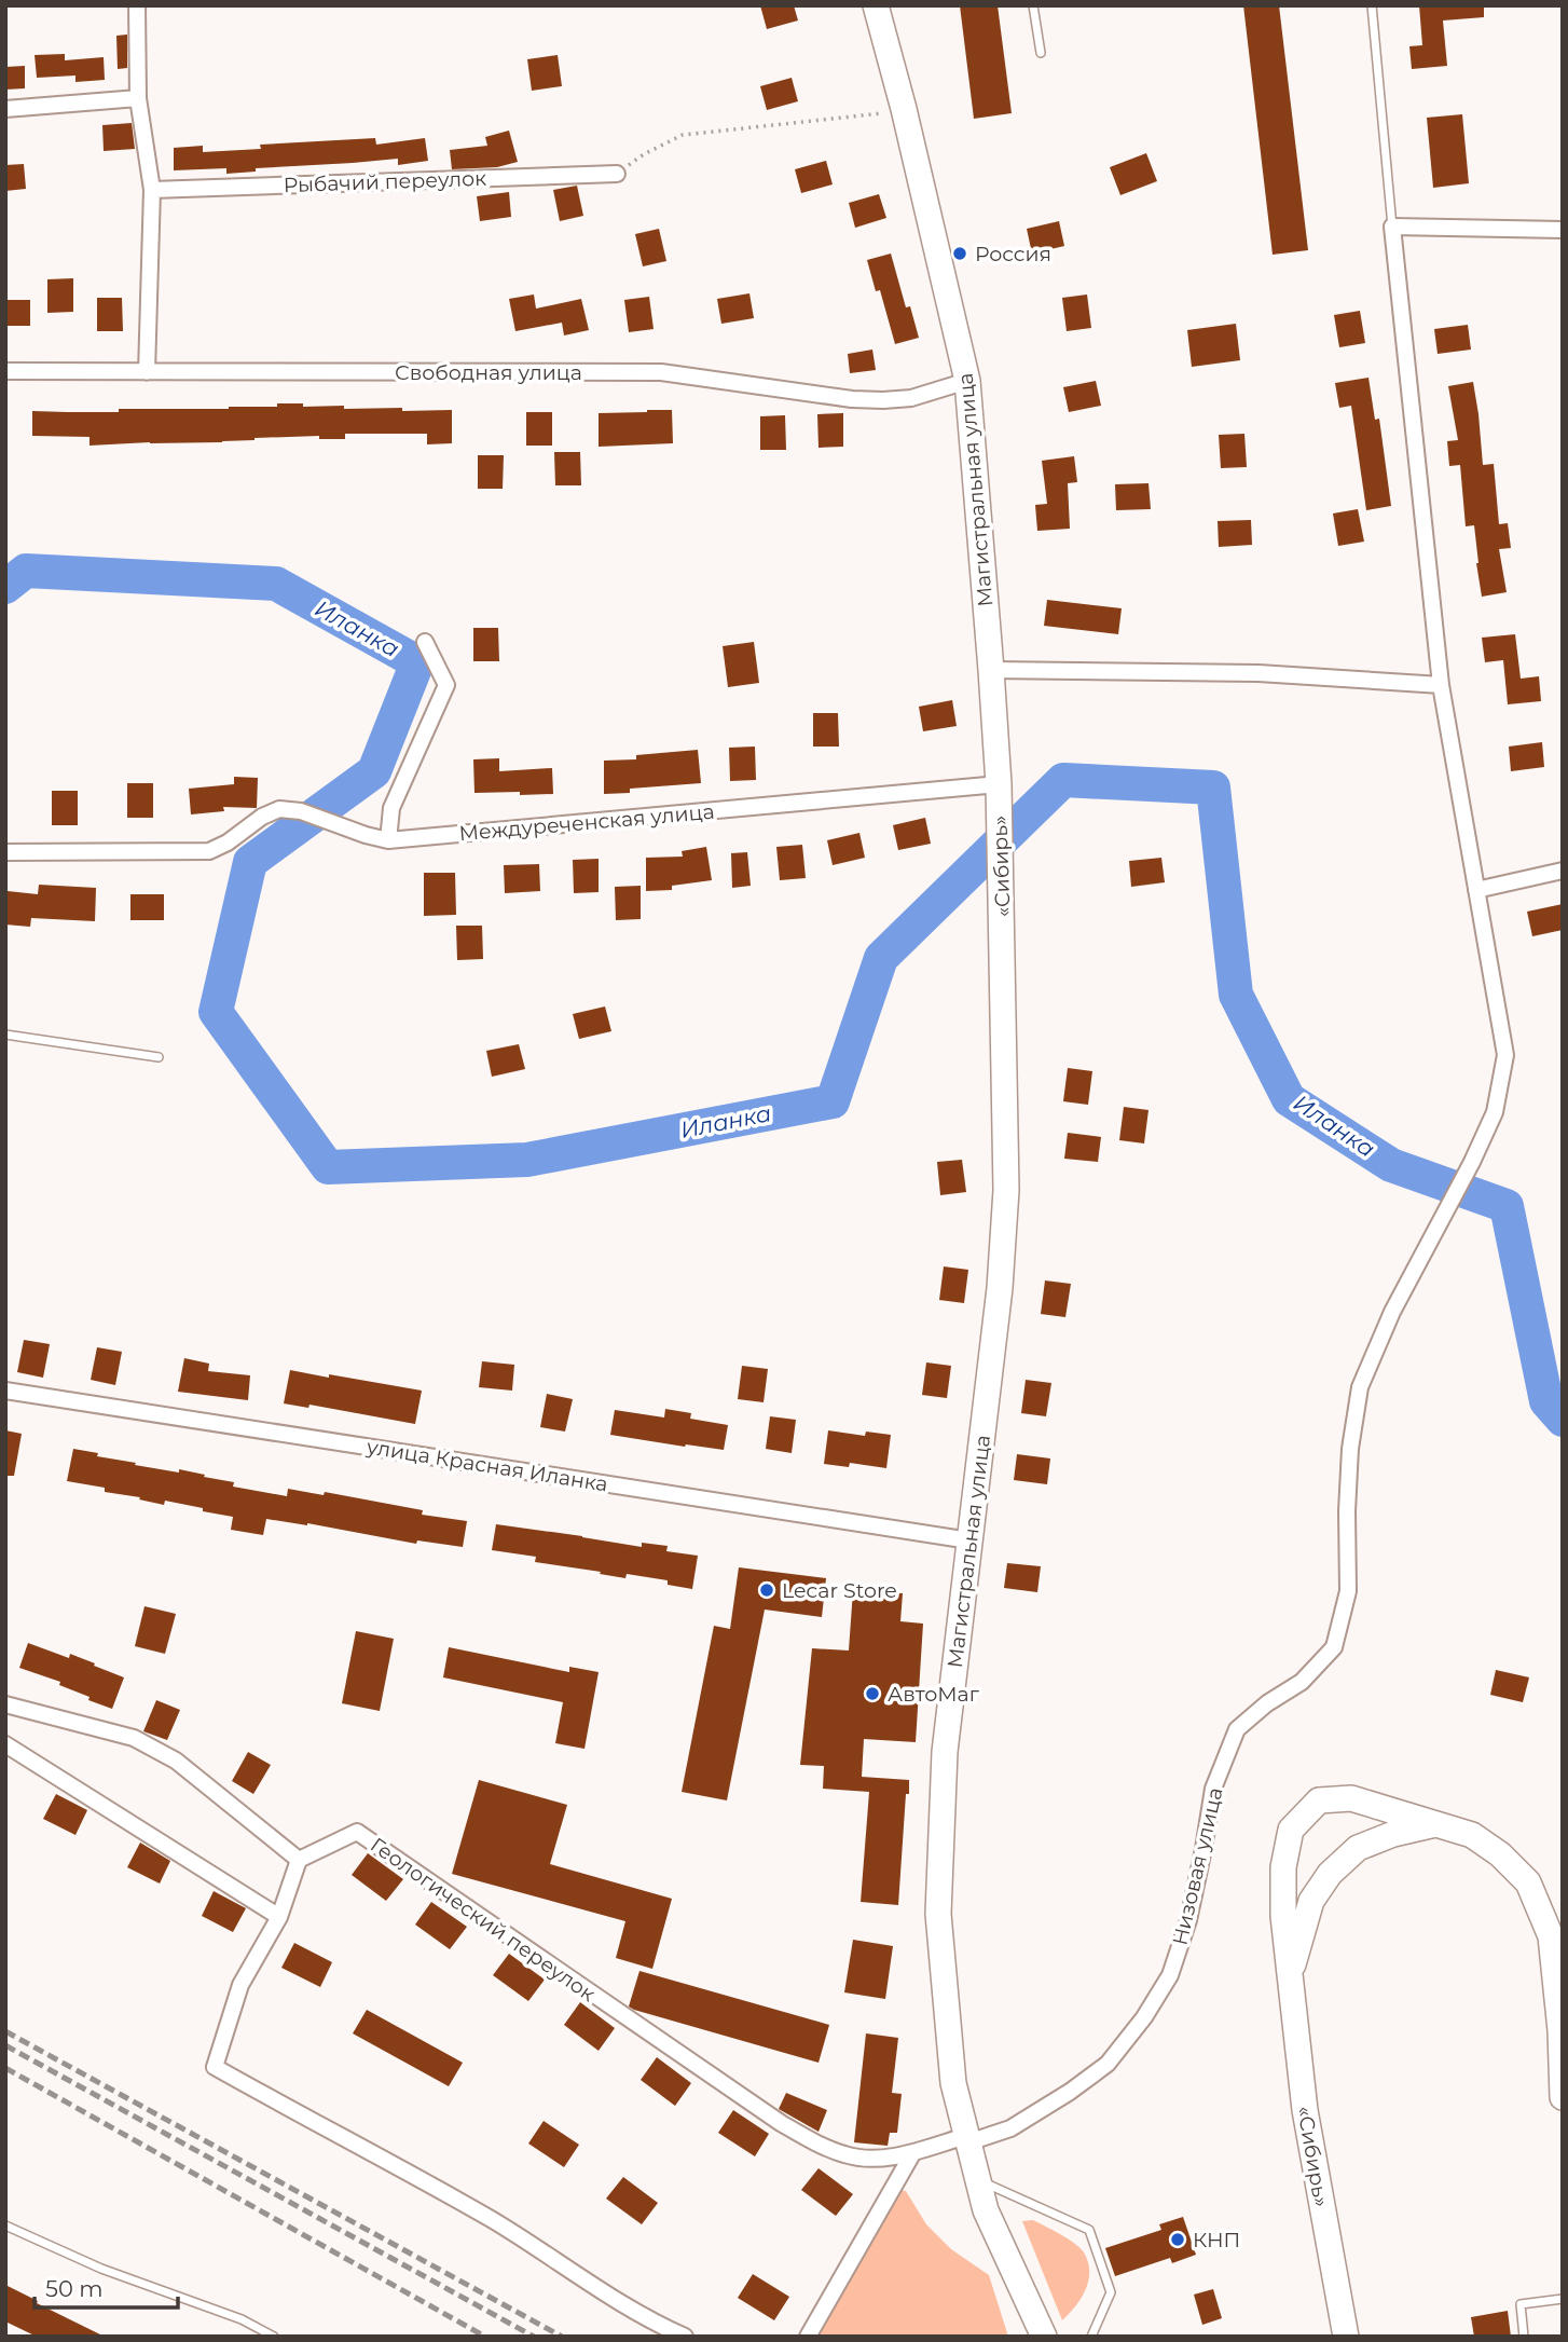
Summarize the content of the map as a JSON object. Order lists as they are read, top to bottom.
{
  "streets": {
    "main road": ["Магистральная улица", "«Сибирь»"],
    "street": [
      "Рыбачий переулок",
      "Свободная улица",
      "Междуреченская улица",
      "улица Красная Иланка",
      "Низовая улица",
      "Геологический переулок"
    ]
  },
  "crossings": [
    ["Свободная улица", "Магистральная улица"],
    ["Магистральная улица", "Междуреченская улица"],
    ["Магистральная улица", "«Сибирь»"],
    ["Магистральная улица", "улица Красная Иланка"],
    ["Магистральная улица", "Низовая улица"],
    ["Магистральная улица", "Геологический переулок"],
    ["Междуреченская улица", "«Сибирь»"],
    ["Низовая улица", "Геологический переулок"]
  ],
  "water": ["Иланка"],
  "places": [
    "Россия",
    "Lecar Store",
    "АвтоМаг",
    "КНП"
  ],
  "scale_bar": "50 m"
}
